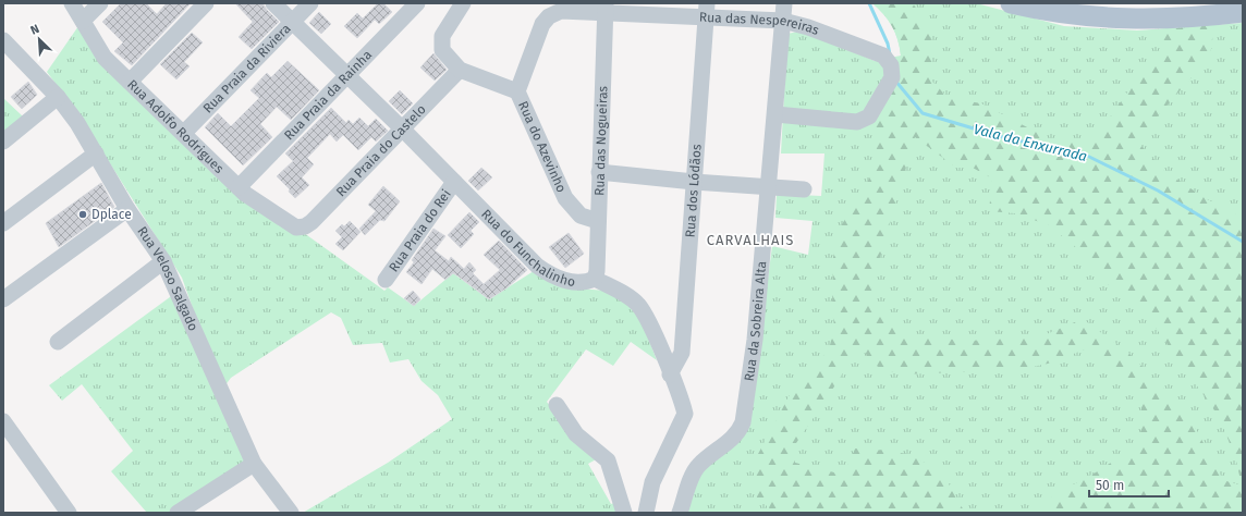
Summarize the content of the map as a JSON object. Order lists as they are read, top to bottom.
{
  "streets": {
    "street": [
      "Rua das Nespereiras",
      "Rua Praia da Riviera",
      "Rua Praia da Rainha",
      "Rua Adolfo Rodrigues",
      "Rua das Nogueiras",
      "Rua do Azevinho",
      "Rua Praia do Castelo",
      "Rua dos Lódãos",
      "Rua Praia do Rei",
      "Rua do Funchalinho",
      "Rua Veloso Salgado",
      "Rua da Sobreira Alta"
    ]
  },
  "crossings": [
    ["Rua das Nespereiras", "Rua das Nogueiras"],
    ["Rua das Nespereiras", "Rua do Azevinho"],
    ["Rua das Nespereiras", "Rua dos Lódãos"],
    ["Rua das Nespereiras", "Rua da Sobreira Alta"],
    ["Rua Praia da Riviera", "Rua Adolfo Rodrigues"],
    ["Rua Praia da Riviera", "Rua do Funchalinho"],
    ["Rua Praia da Rainha", "Rua Adolfo Rodrigues"],
    ["Rua Praia da Rainha", "Rua do Funchalinho"],
    ["Rua Adolfo Rodrigues", "Rua Praia do Castelo"],
    ["Rua das Nogueiras", "Rua do Azevinho"],
    ["Rua das Nogueiras", "Rua do Funchalinho"],
    ["Rua do Azevinho", "Rua Praia do Castelo"],
    ["Rua Praia do Castelo", "Rua do Funchalinho"],
    ["Rua dos Lódãos", "Rua do Funchalinho"],
    ["Rua Praia do Rei", "Rua do Funchalinho"]
  ],
  "districts": ["CARVALHAIS"],
  "water": ["Vala da Enxurrada"],
  "places": ["Dplace"],
  "scale_bar": "50 m",
  "north": "top left"
}
